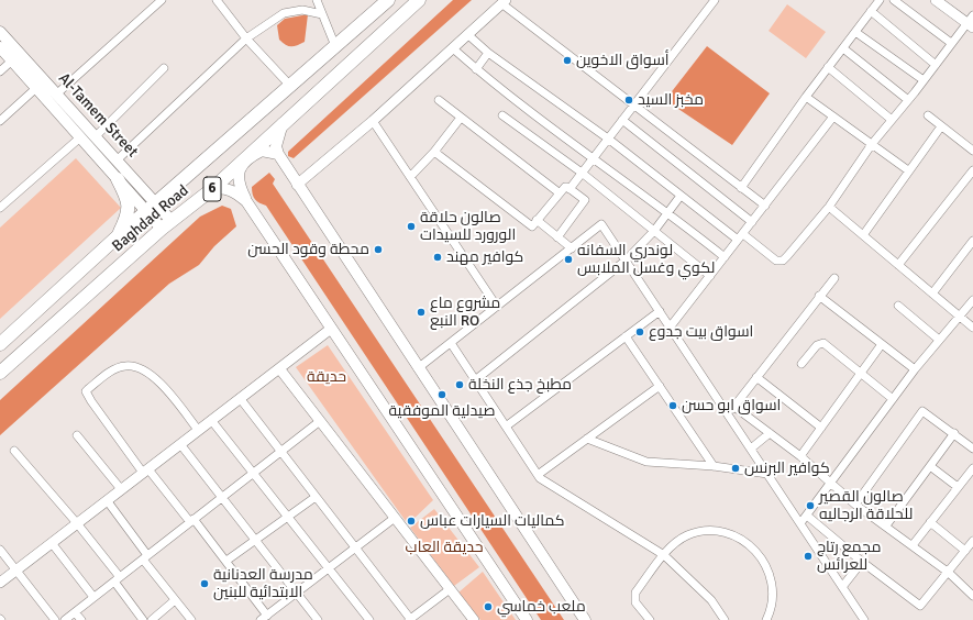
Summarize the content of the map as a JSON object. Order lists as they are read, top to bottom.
{
  "streets": {
    "highway": ["6", "Baghdad Road"],
    "main road": ["Al-Tamem Street"]
  },
  "crossings": [
    ["Al-Tamem Street", "Baghdad Road"]
  ],
  "parks": ["حديقة", "حديقة العاب"],
  "places": [
    "أسواق الاخوين",
    "مخبز السيد",
    "صالون حلاقة الورورد للسيدات",
    "محطة وقود الحسن",
    "كوافير مهند",
    "لوندري السفانه لكوي وغسل الملابس",
    "مشروع ماع النبع RO",
    "اسواق بيت جدوع",
    "مطبخ جذع النخلة",
    "صيدلية الموفقية",
    "اسواق ابو حسن",
    "كوافير البرنس",
    "صالون القصير للحلاقة الرجاليه",
    "كماليات السيارات عباس",
    "مجمع رتاج للعرائس",
    "مدرسة العدنانية الابتدائية للبنين",
    "ملعب خماسي"
  ]
}
